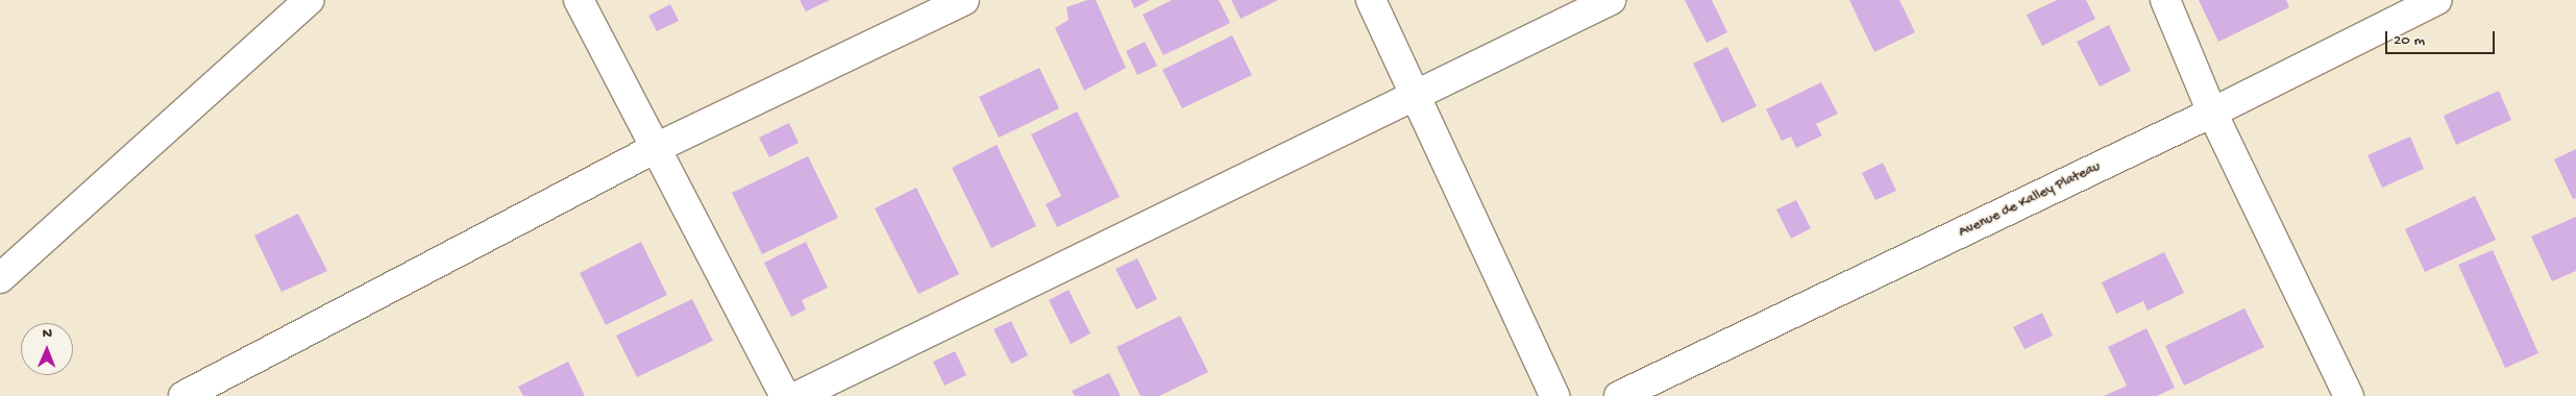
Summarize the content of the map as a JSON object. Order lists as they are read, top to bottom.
{
  "streets": {
    "street": ["Avenue de Kalley Plateau"]
  },
  "scale_bar": "20 m",
  "north": "top"
}
